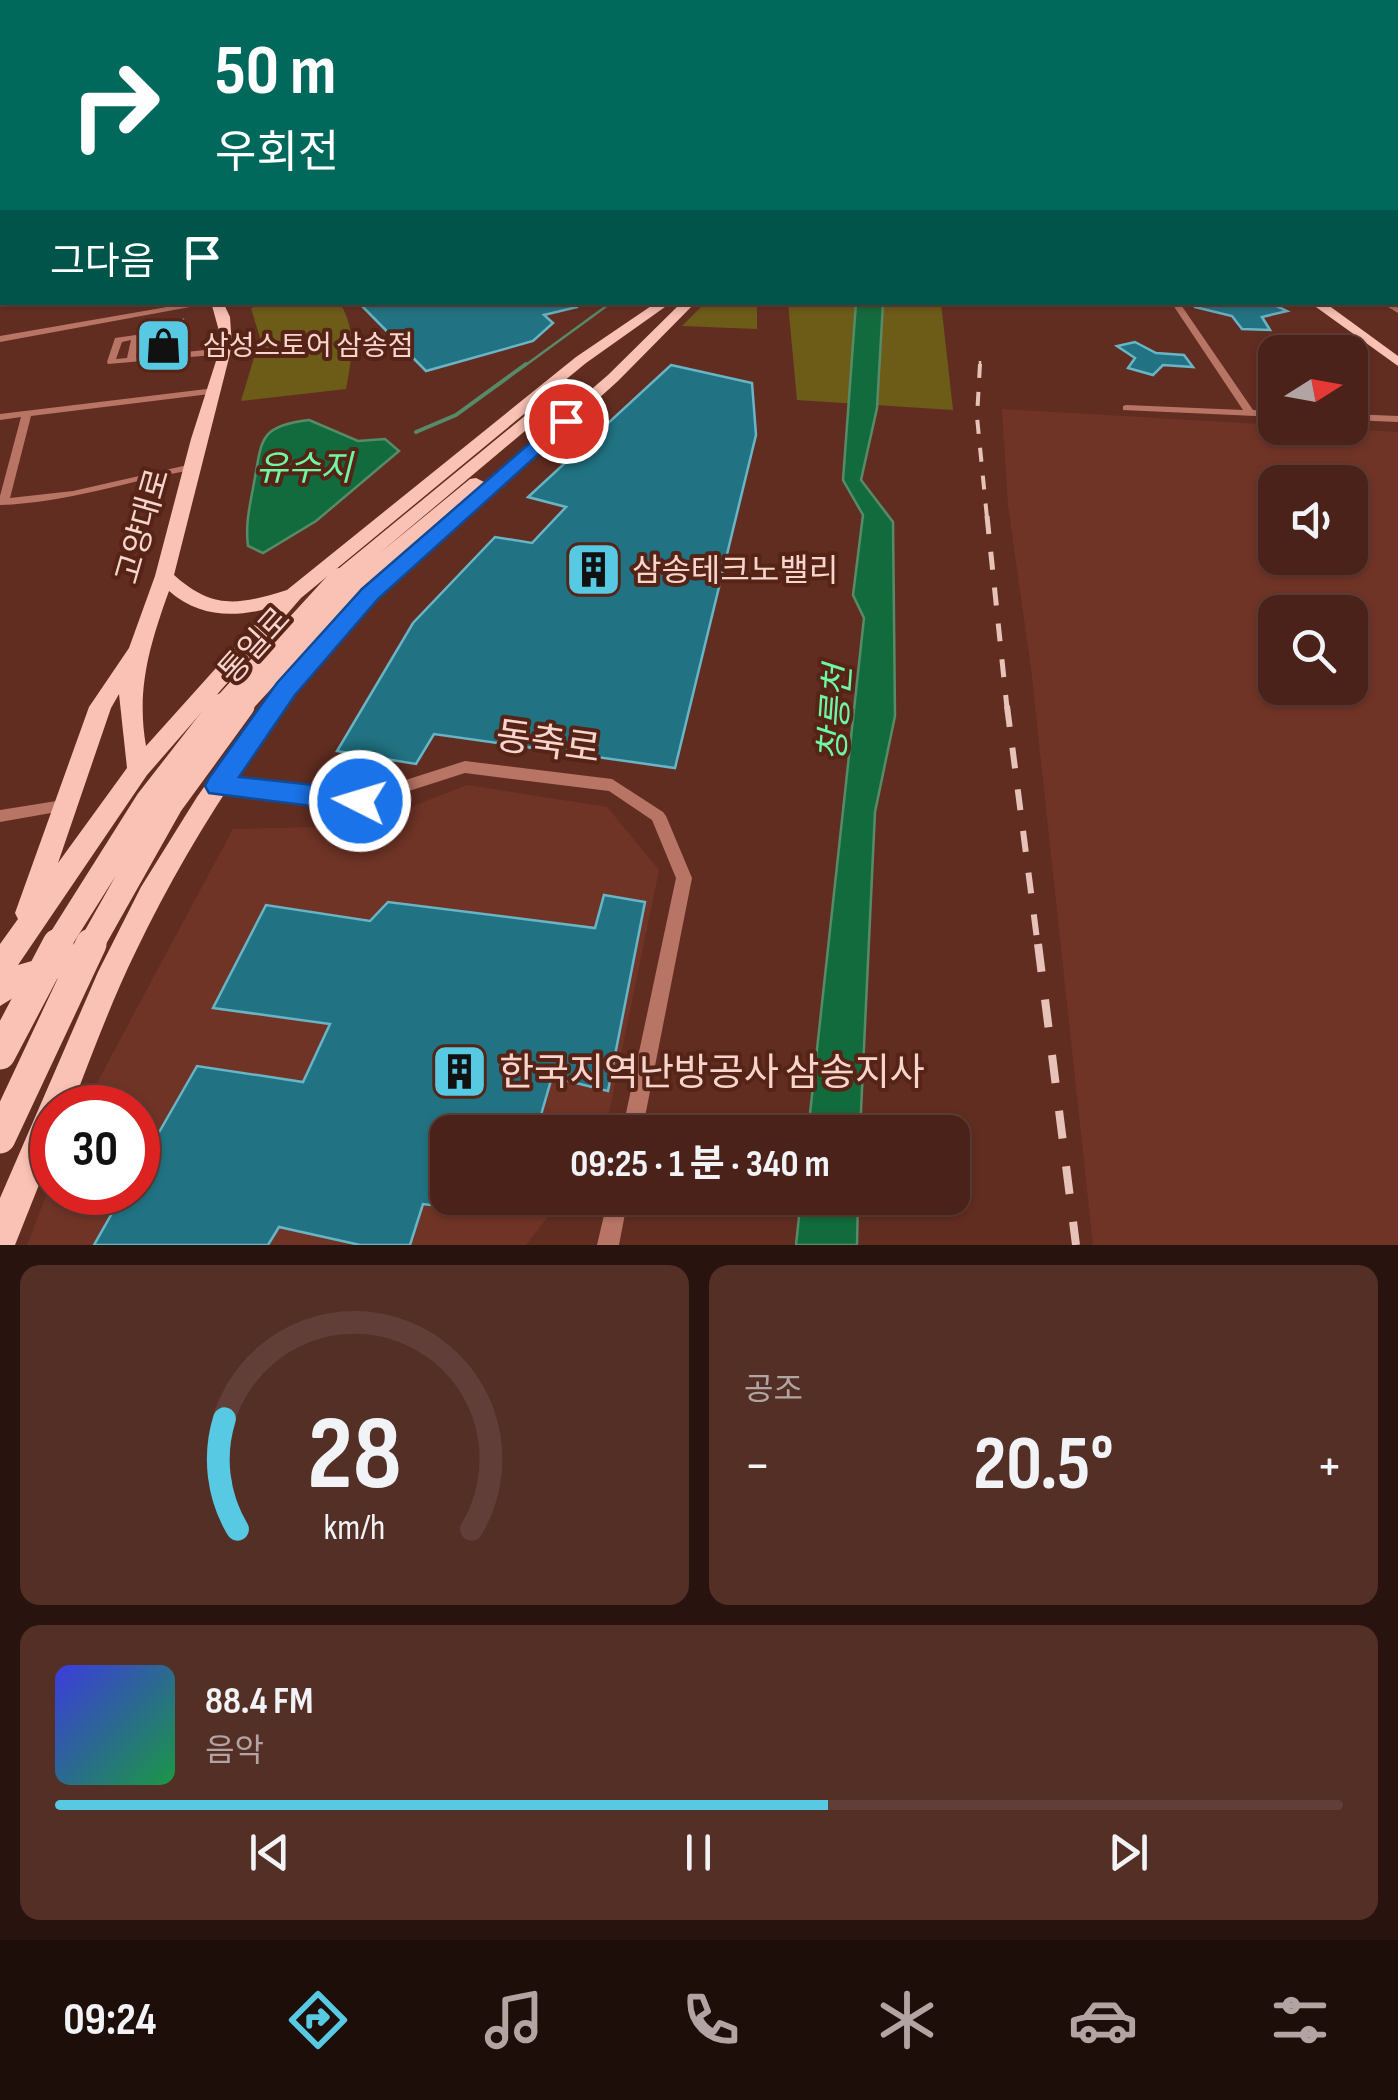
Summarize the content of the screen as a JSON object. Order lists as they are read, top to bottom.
{
  "streets": {
    "main road": ["고양대로", "통일로"],
    "street": ["동축로"]
  },
  "water": ["유수지", "창릉천"],
  "places": {
    "shop": ["삼성스토어 삼송점"],
    "building": ["삼송테크노밸리", "한국지역난방공사 삼송지사"]
  },
  "north": "right",
  "page": {
    "turn": ["50 m", "우회전"],
    "then": "그다음",
    "limit": "30",
    "trip": "09:25 · 1 분 · 340 m",
    "tile": "공조",
    "heat": ["−", "20.5°", "+"],
    "song": ["88.4 FM", "음악"],
    "tabs": "09:24",
    "gauge": ["28", "km/h"]
  }
}
